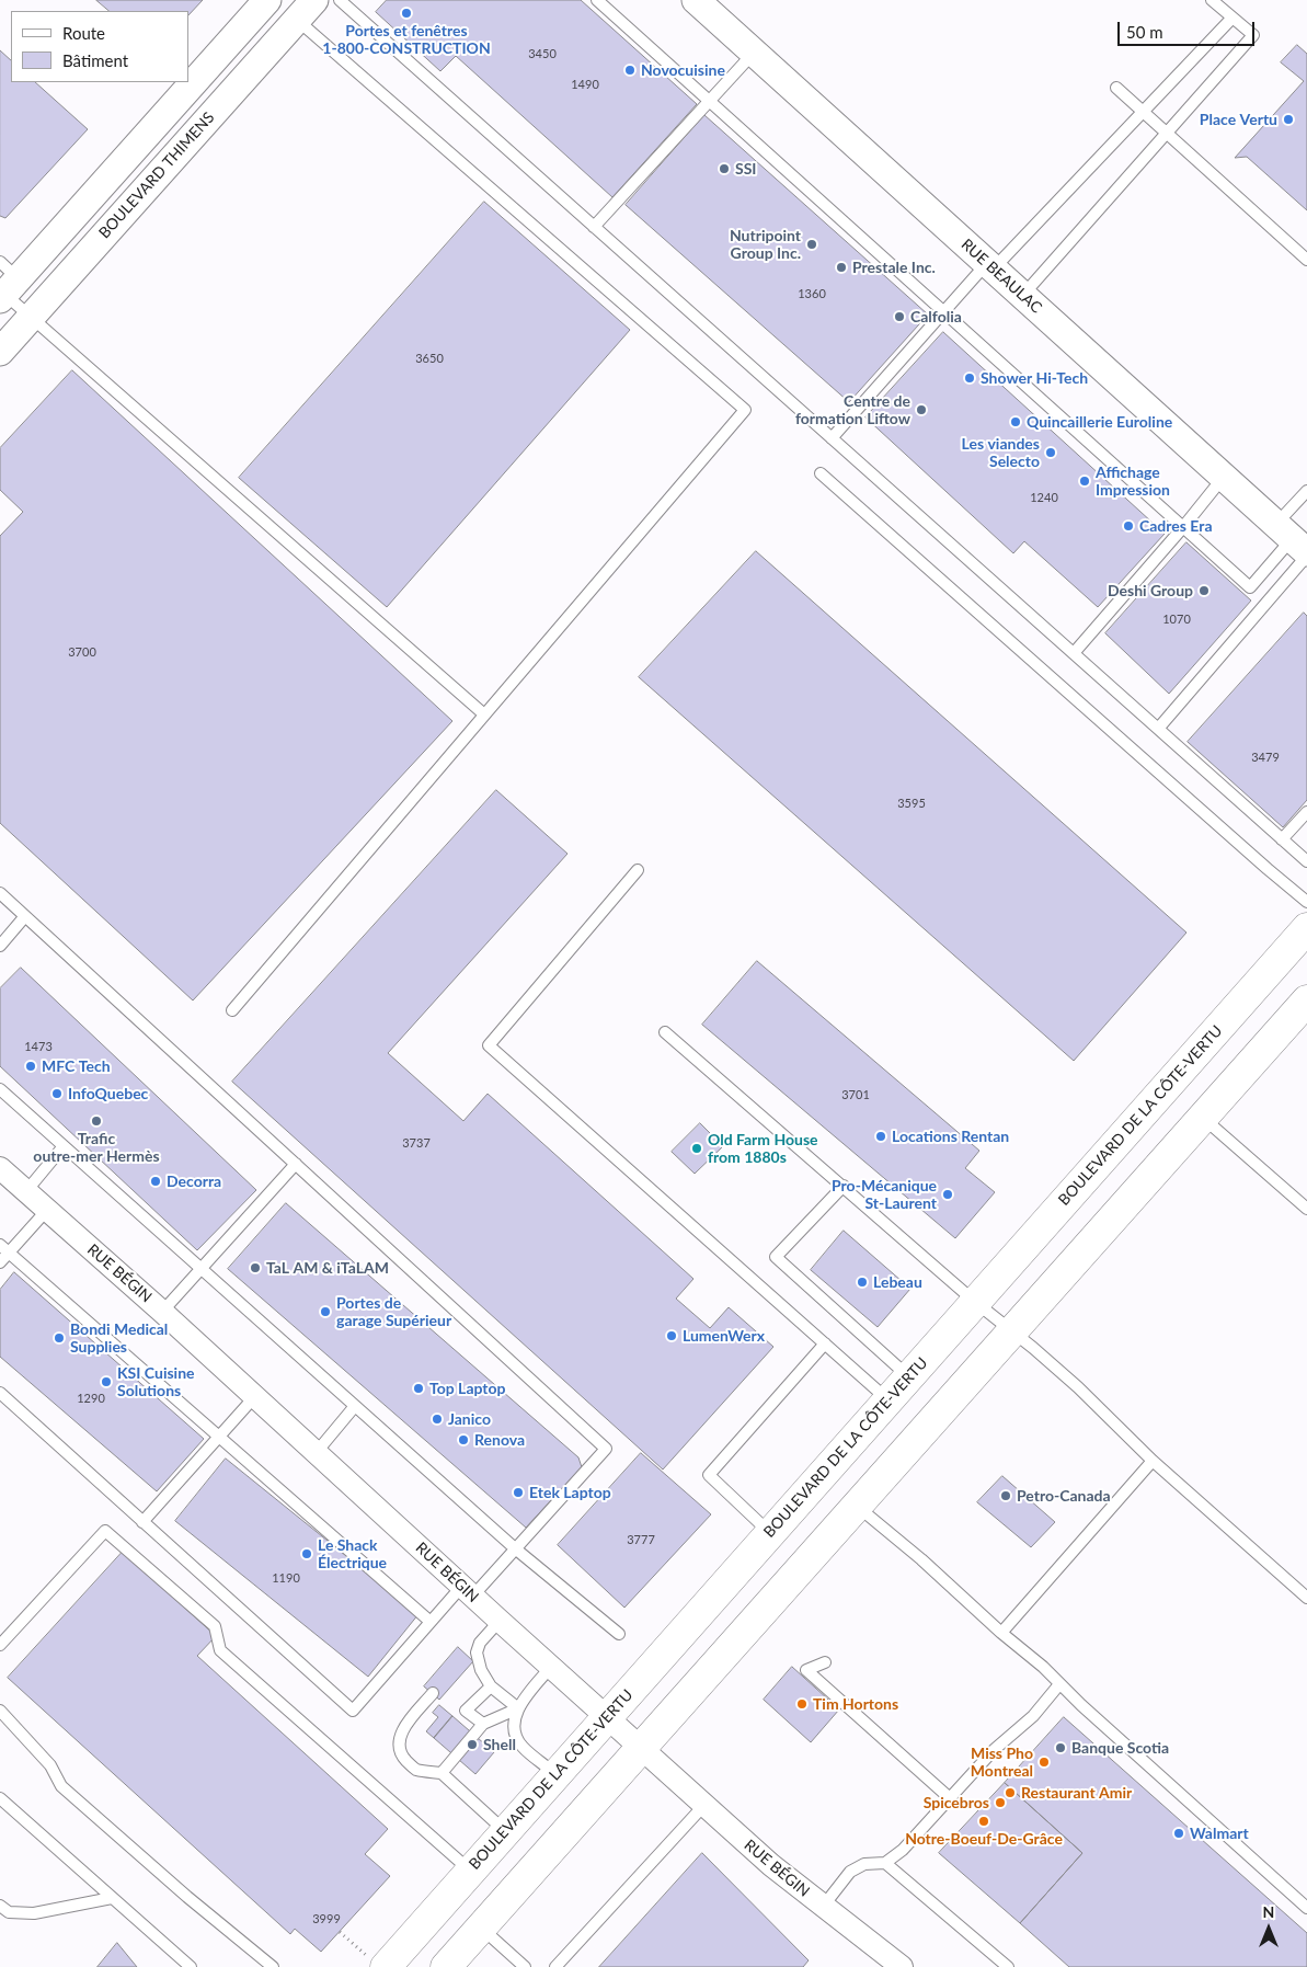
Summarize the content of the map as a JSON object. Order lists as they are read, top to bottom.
{
  "streets": {
    "main road": ["BOULEVARD DE LA CÔTE-VERTU"],
    "street": ["BOULEVARD THIMENS", "RUE BEAULAC", "RUE BÉGIN"]
  },
  "crossings": [
    ["BOULEVARD DE LA CÔTE-VERTU", "RUE BÉGIN"]
  ],
  "places": [
    "Portes et fenêtres 1-800-CONSTRUCTION",
    "Novocuisine",
    "Place Vertu",
    "SSI",
    "Nutripoint Group Inc.",
    "Prestale Inc.",
    "Calfolia",
    "Shower Hi-Tech",
    "Centre de formation Liftow",
    "Quincaillerie Euroline",
    "Les viandes Selecto",
    "Affichage Impression",
    "Cadres Era",
    "Deshi Group",
    "MFC Tech",
    "InfoQuebec",
    "Trafic outre-mer Hermès",
    "Locations Rentan",
    "Old Farm House from 1880s",
    "Decorra",
    "Pro-Mécanique St-Laurent",
    "TaL AM & iTaLAM",
    "Lebeau",
    "Portes de garage Supérieur",
    "LumenWerx",
    "Bondi Medical Supplies",
    "KSI Cuisine Solutions",
    "Top Laptop",
    "Janico",
    "Renova",
    "Etek Laptop",
    "Petro-Canada",
    "Le Shack Électrique",
    "Tim Hortons",
    "Shell",
    "Banque Scotia",
    "Miss Pho Montreal",
    "Restaurant Amir",
    "Spicebros",
    "Notre-Boeuf-De-Grâce",
    "Walmart"
  ],
  "house_numbers": [
    "3450",
    "1490",
    "1360",
    "3650",
    "1240",
    "1070",
    "3700",
    "3479",
    "3595",
    "1473",
    "3701",
    "3737",
    "1290",
    "3777",
    "1190",
    "3999"
  ],
  "legend": ["Route", "Bâtiment"],
  "scale_bar": "50 m",
  "north": "top"
}
